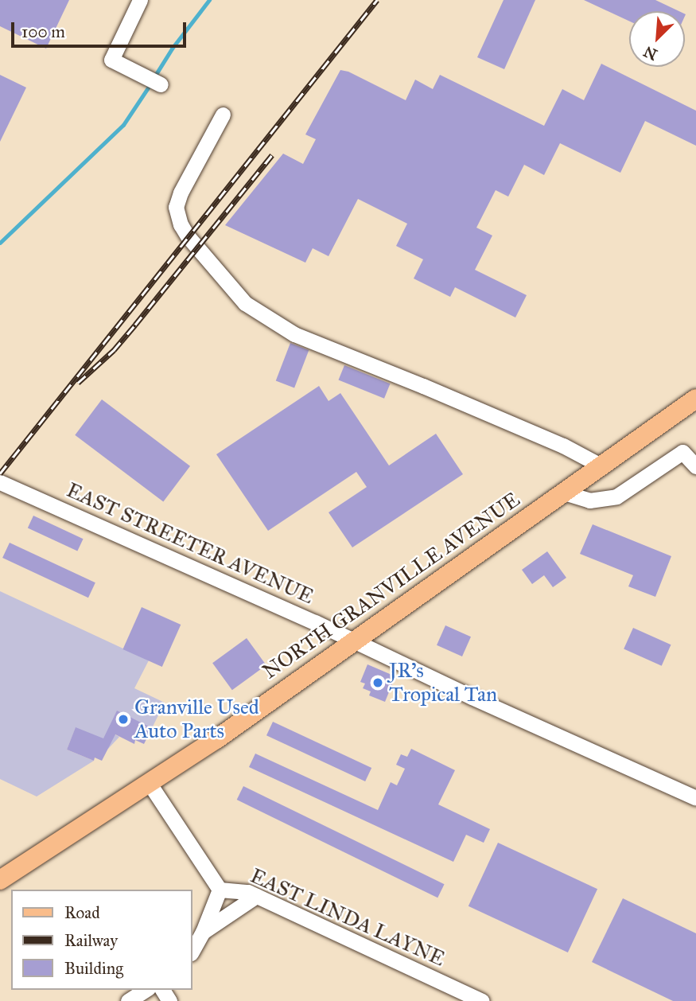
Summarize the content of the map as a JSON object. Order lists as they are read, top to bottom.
{
  "streets": {
    "main road": ["NORTH GRANVILLE AVENUE"],
    "street": ["EAST STREETER AVENUE", "EAST LINDA LAYNE"]
  },
  "crossings": [
    ["EAST STREETER AVENUE", "NORTH GRANVILLE AVENUE"],
    ["NORTH GRANVILLE AVENUE", "EAST LINDA LAYNE"]
  ],
  "places": ["JR's Tropical Tan", "Granville Used Auto Parts"],
  "legend": ["Road", "Railway", "Building"],
  "scale_bar": "100 m",
  "north": "bottom left"
}
